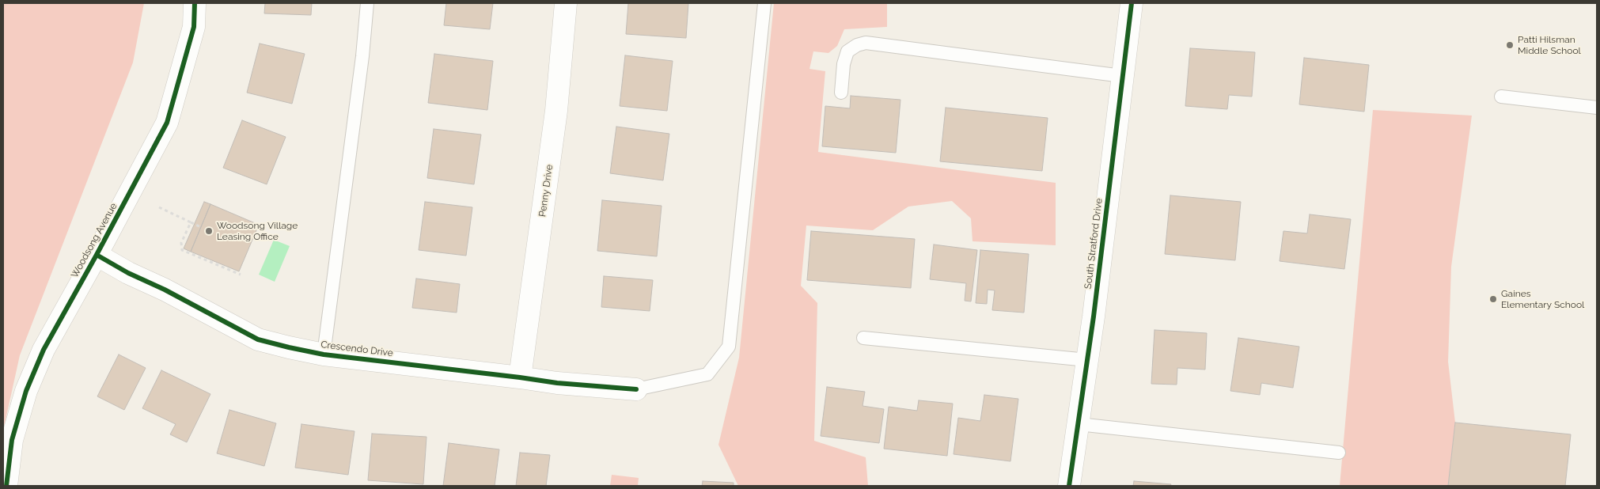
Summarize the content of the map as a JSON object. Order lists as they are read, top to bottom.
{
  "streets": {
    "street": [
      "Penny Drive",
      "Woodsong Avenue",
      "South Stratford Drive",
      "Crescendo Drive"
    ]
  },
  "crossings": [
    ["Penny Drive", "Crescendo Drive"],
    ["Woodsong Avenue", "Crescendo Drive"]
  ],
  "places": ["Patti Hilsman Middle School", "Woodsong Village Leasing Office", "Gaines Elementary School"]
}
